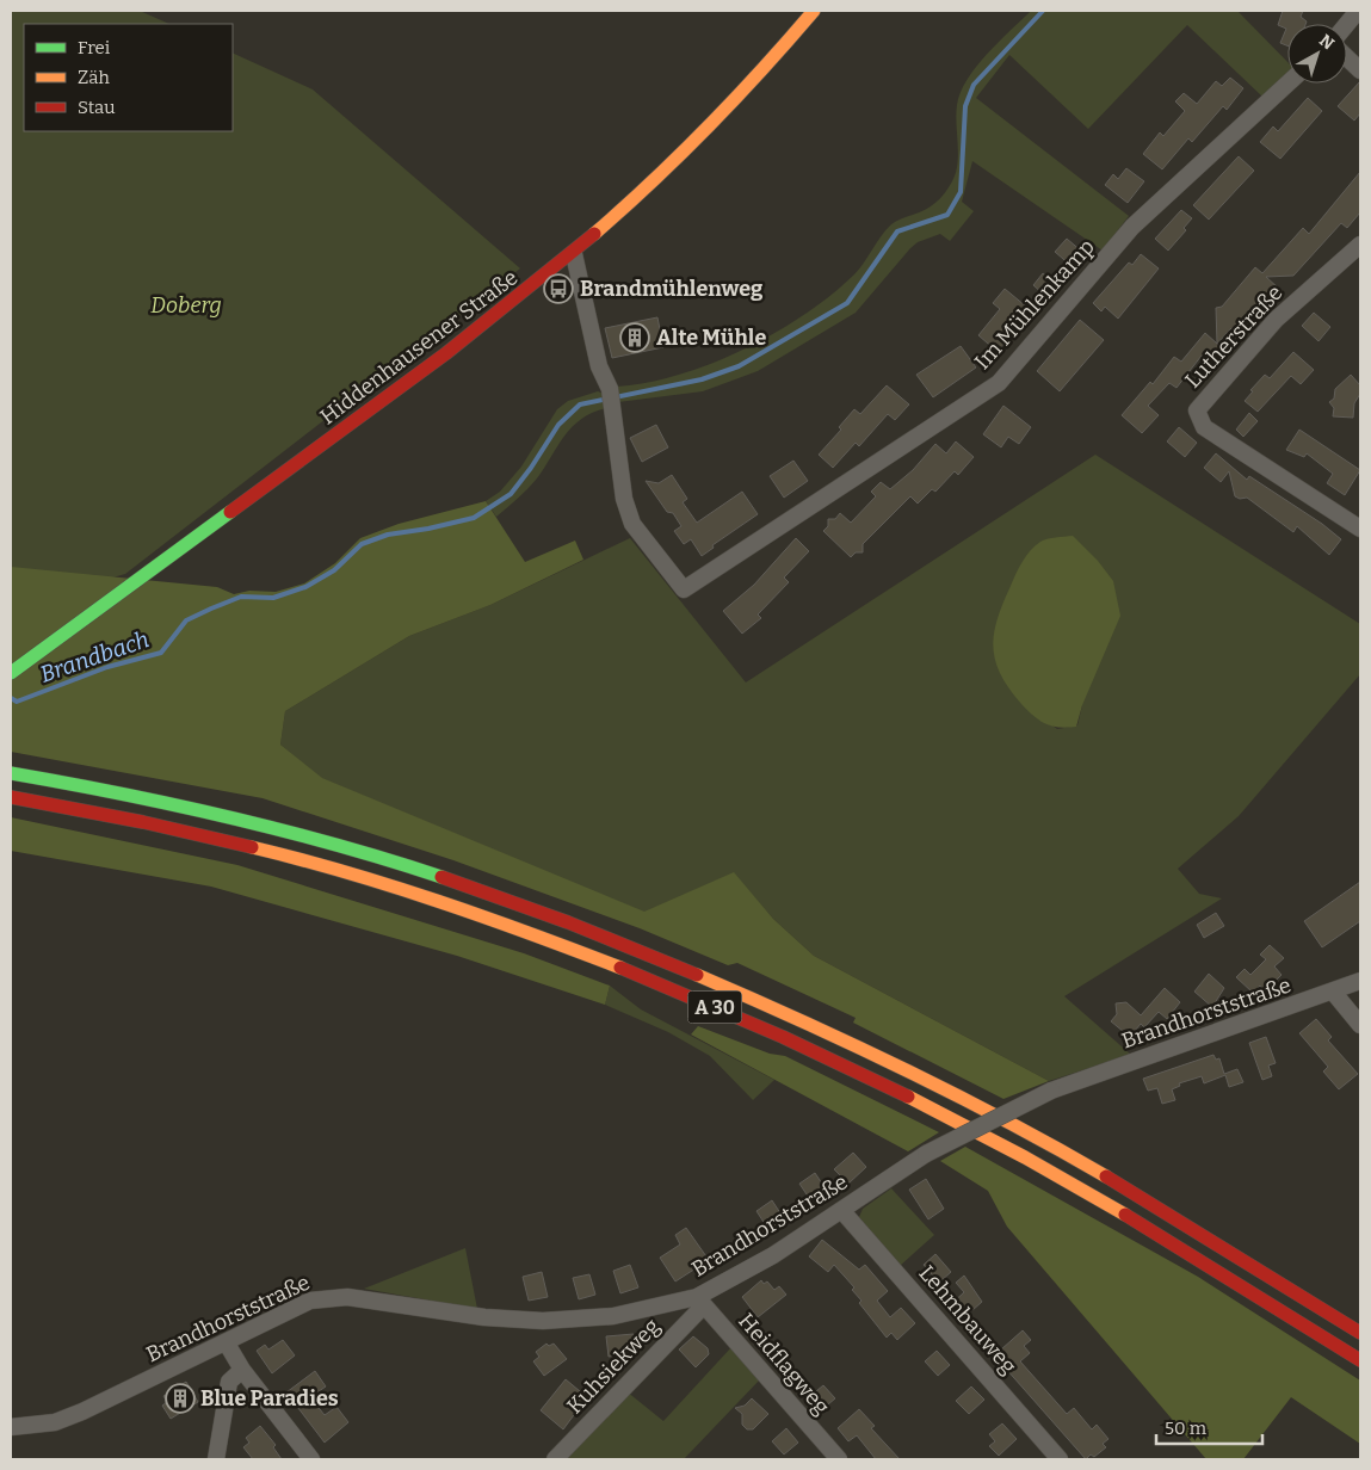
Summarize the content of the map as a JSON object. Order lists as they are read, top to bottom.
{
  "streets": {
    "main road": ["Hiddenhausener Straße", "A 30"],
    "street": [
      "Im Mühlenkamp",
      "Lutherstraße",
      "Brandhorststraße",
      "Lehmbauweg",
      "Heidflagweg",
      "Kuhsiekweg"
    ]
  },
  "crossings": [
    ["Im Mühlenkamp", "Hiddenhausener Straße"],
    ["Brandhorststraße", "Lehmbauweg"],
    ["Brandhorststraße", "Heidflagweg"],
    ["Brandhorststraße", "Kuhsiekweg"],
    ["Heidflagweg", "Kuhsiekweg"]
  ],
  "water": ["Brandbach"],
  "parks": ["Doberg"],
  "places": {
    "bus stop": ["Brandmühlenweg"],
    "building": ["Alte Mühle", "Blue Paradies"]
  },
  "legend": ["Frei", "Zäh", "Stau"],
  "scale_bar": "50 m",
  "north": "top right"
}
